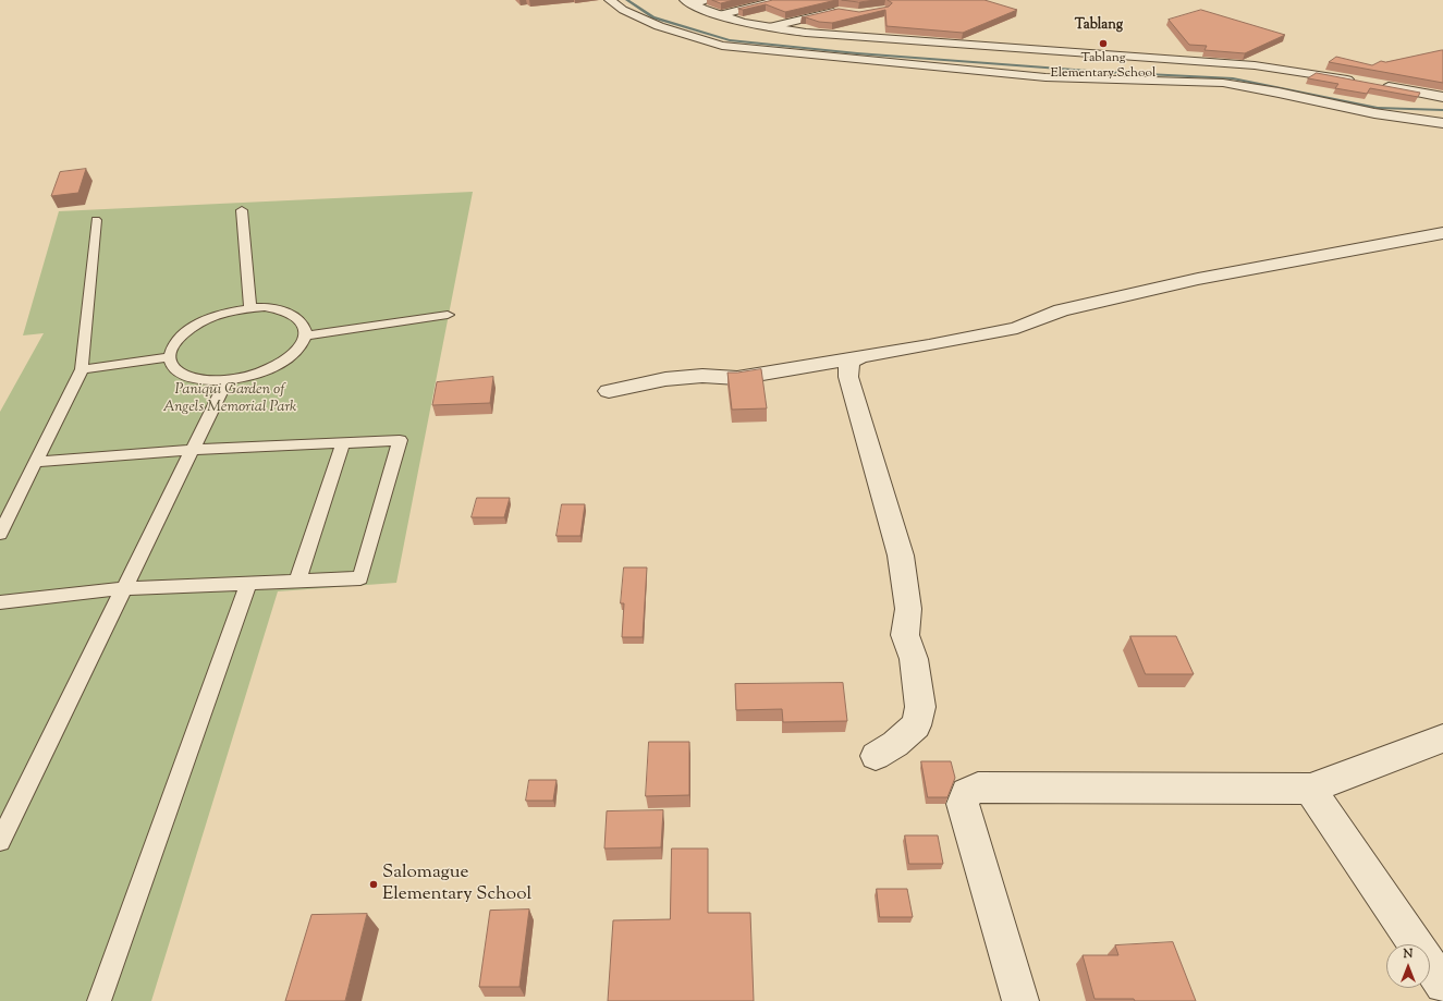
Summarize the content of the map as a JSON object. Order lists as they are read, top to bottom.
{
  "districts": ["Tablang"],
  "parks": ["Paniqui Garden of Angels Memorial Park"],
  "places": ["Tablang Elementary School", "Salomague Elementary School"],
  "north": "top"
}
